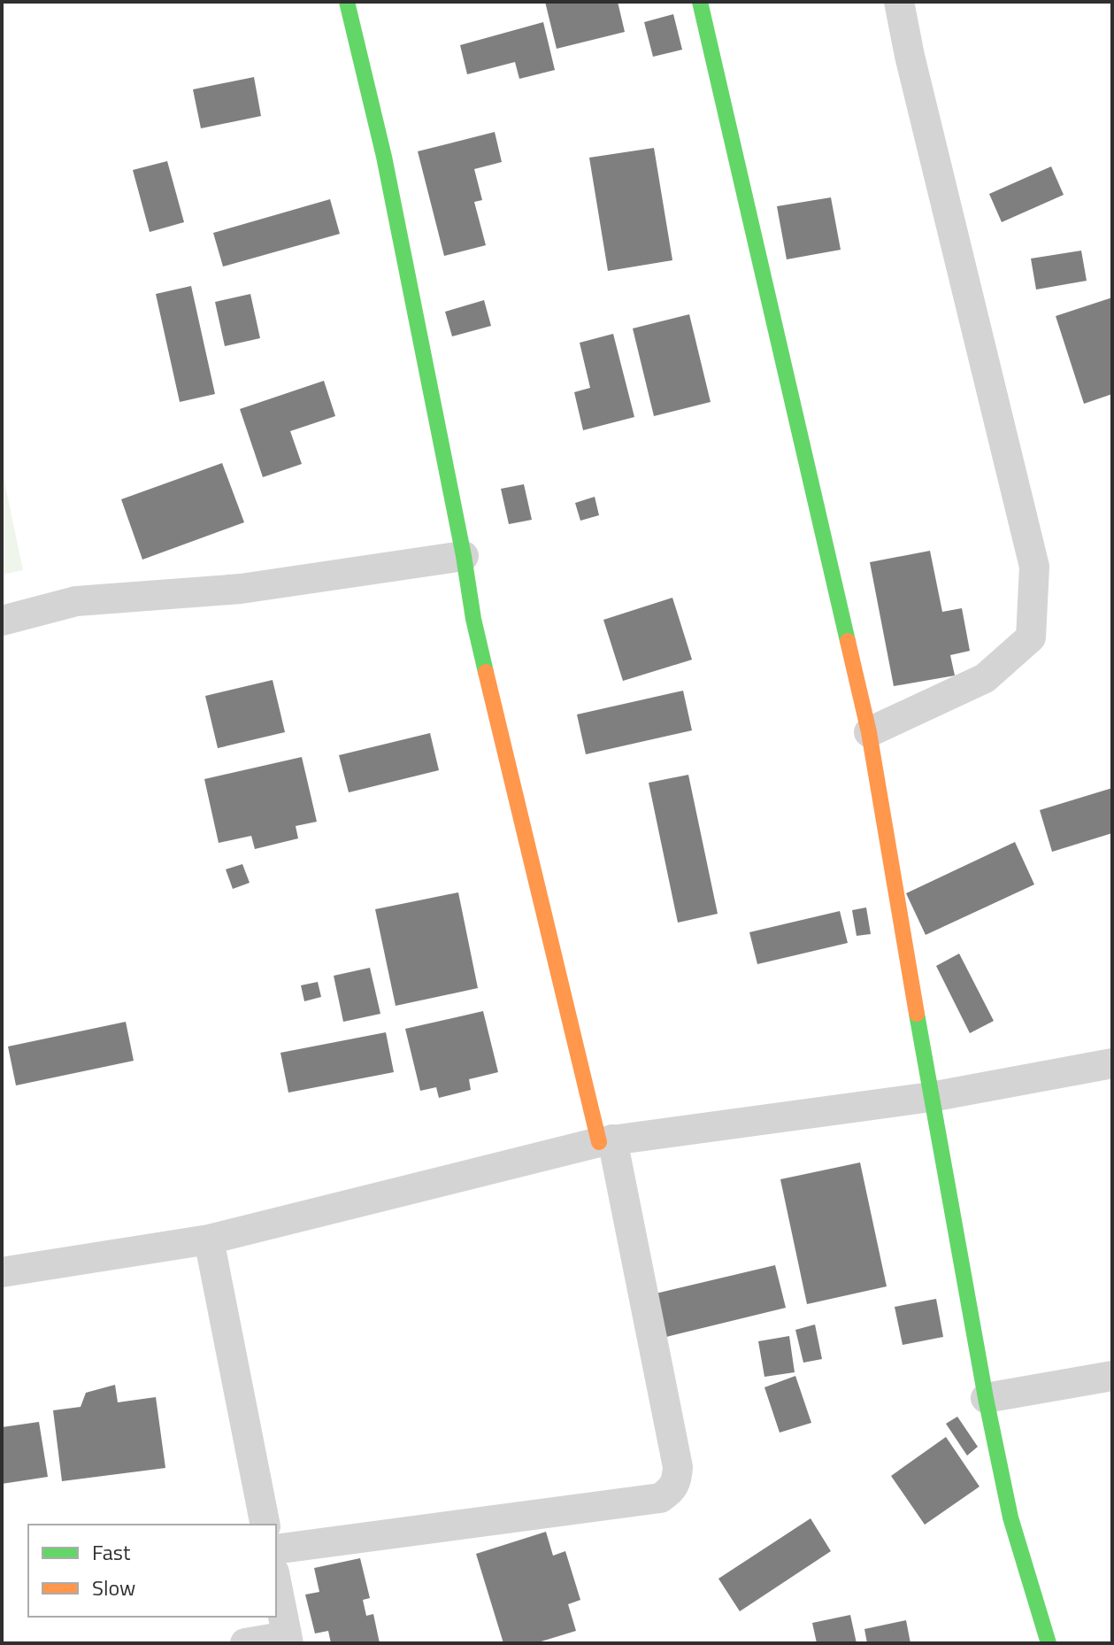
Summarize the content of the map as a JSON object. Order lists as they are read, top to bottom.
{
  "legend": ["Fast", "Slow"]
}
